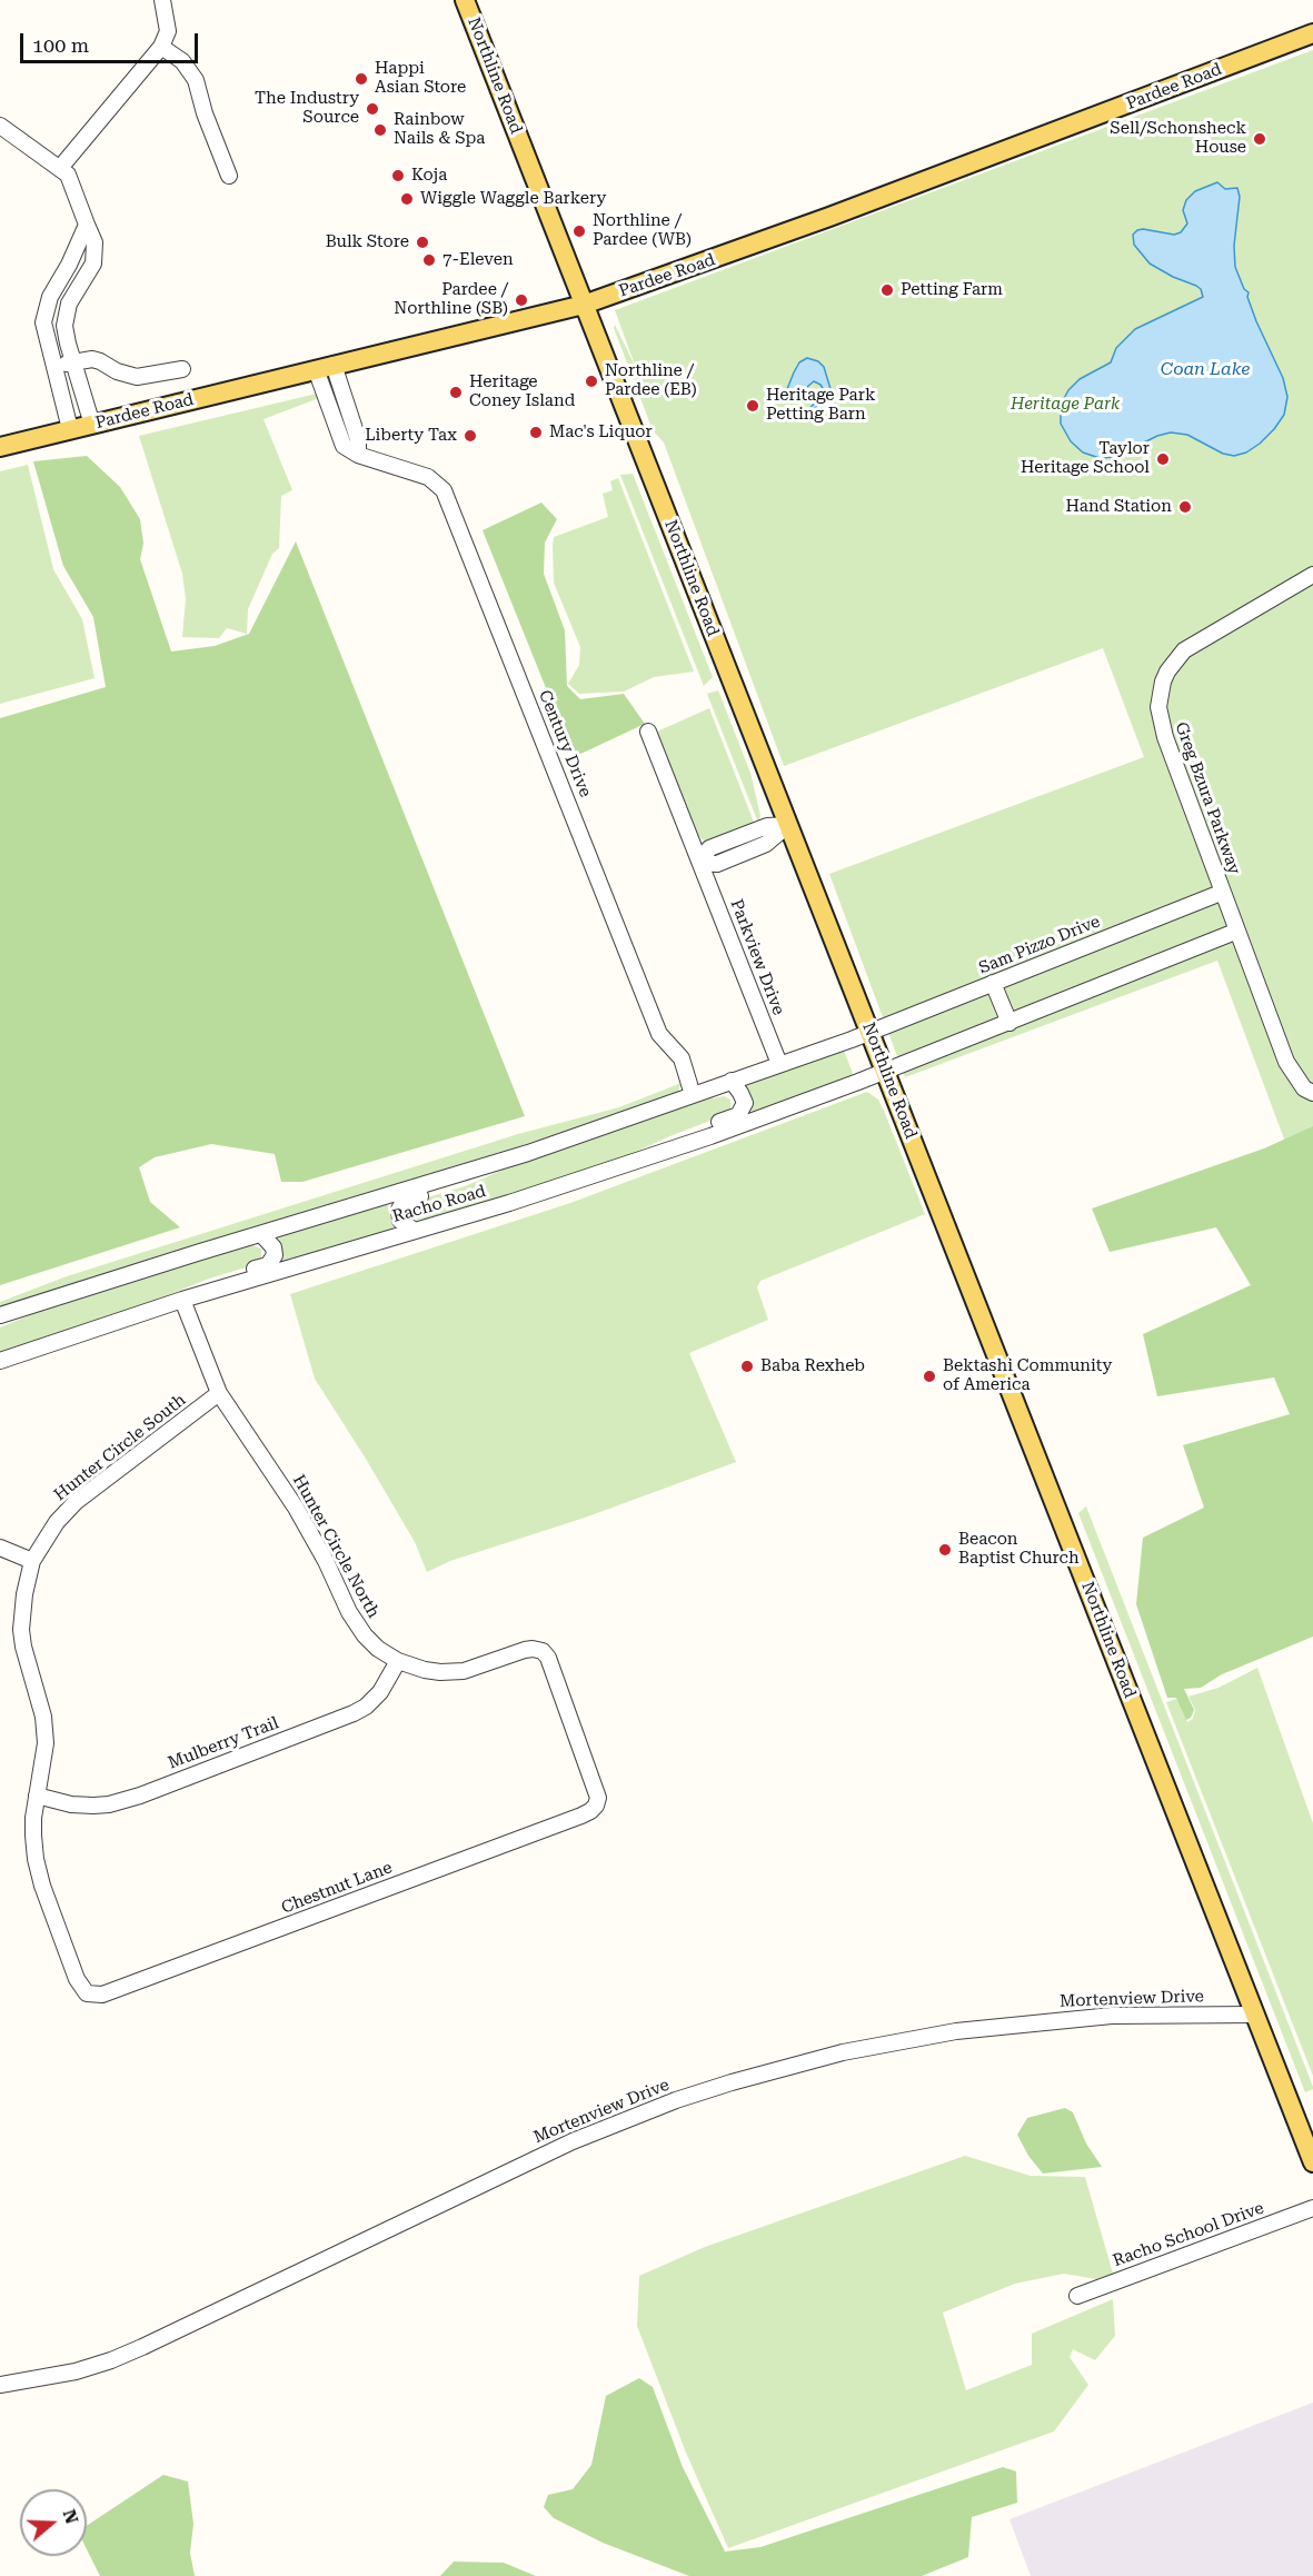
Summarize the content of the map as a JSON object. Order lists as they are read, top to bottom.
{
  "streets": {
    "main road": ["Northline Road", "Pardee Road"],
    "street": [
      "Century Drive",
      "Greg Bzura Parkway",
      "Sam Pizzo Drive",
      "Parkview Drive",
      "Racho Road",
      "Hunter Circle South",
      "Hunter Circle North",
      "Mulberry Trail",
      "Chestnut Lane",
      "Mortenview Drive",
      "Racho School Drive"
    ]
  },
  "crossings": [
    ["Northline Road", "Pardee Road"],
    ["Northline Road", "Sam Pizzo Drive"],
    ["Northline Road", "Racho Road"],
    ["Northline Road", "Mortenview Drive"],
    ["Pardee Road", "Century Drive"],
    ["Century Drive", "Racho Road"],
    ["Greg Bzura Parkway", "Sam Pizzo Drive"],
    ["Sam Pizzo Drive", "Racho Road"],
    ["Parkview Drive", "Racho Road"],
    ["Racho Road", "Hunter Circle North"],
    ["Hunter Circle South", "Hunter Circle North"],
    ["Hunter Circle South", "Mulberry Trail"],
    ["Hunter Circle South", "Chestnut Lane"],
    ["Hunter Circle North", "Mulberry Trail"],
    ["Hunter Circle North", "Chestnut Lane"]
  ],
  "water": ["Coan Lake"],
  "parks": ["Heritage Park"],
  "places": [
    "Happi Asian Store",
    "The Industry Source",
    "Rainbow Nails & Spa",
    "Sell/Schonsheck House",
    "Koja",
    "Wiggle Waggle Barkery",
    "Northline / Pardee (WB)",
    "Bulk Store",
    "7-Eleven",
    "Petting Farm",
    "Pardee / Northline (SB)",
    "Northline / Pardee (EB)",
    "Heritage Coney Island",
    "Heritage Park Petting Barn",
    "Mac's Liquor",
    "Liberty Tax",
    "Taylor Heritage School",
    "Hand Station",
    "Baba Rexheb",
    "Bektashi Community of America",
    "Beacon Baptist Church"
  ],
  "scale_bar": "100 m",
  "north": "right"
}
